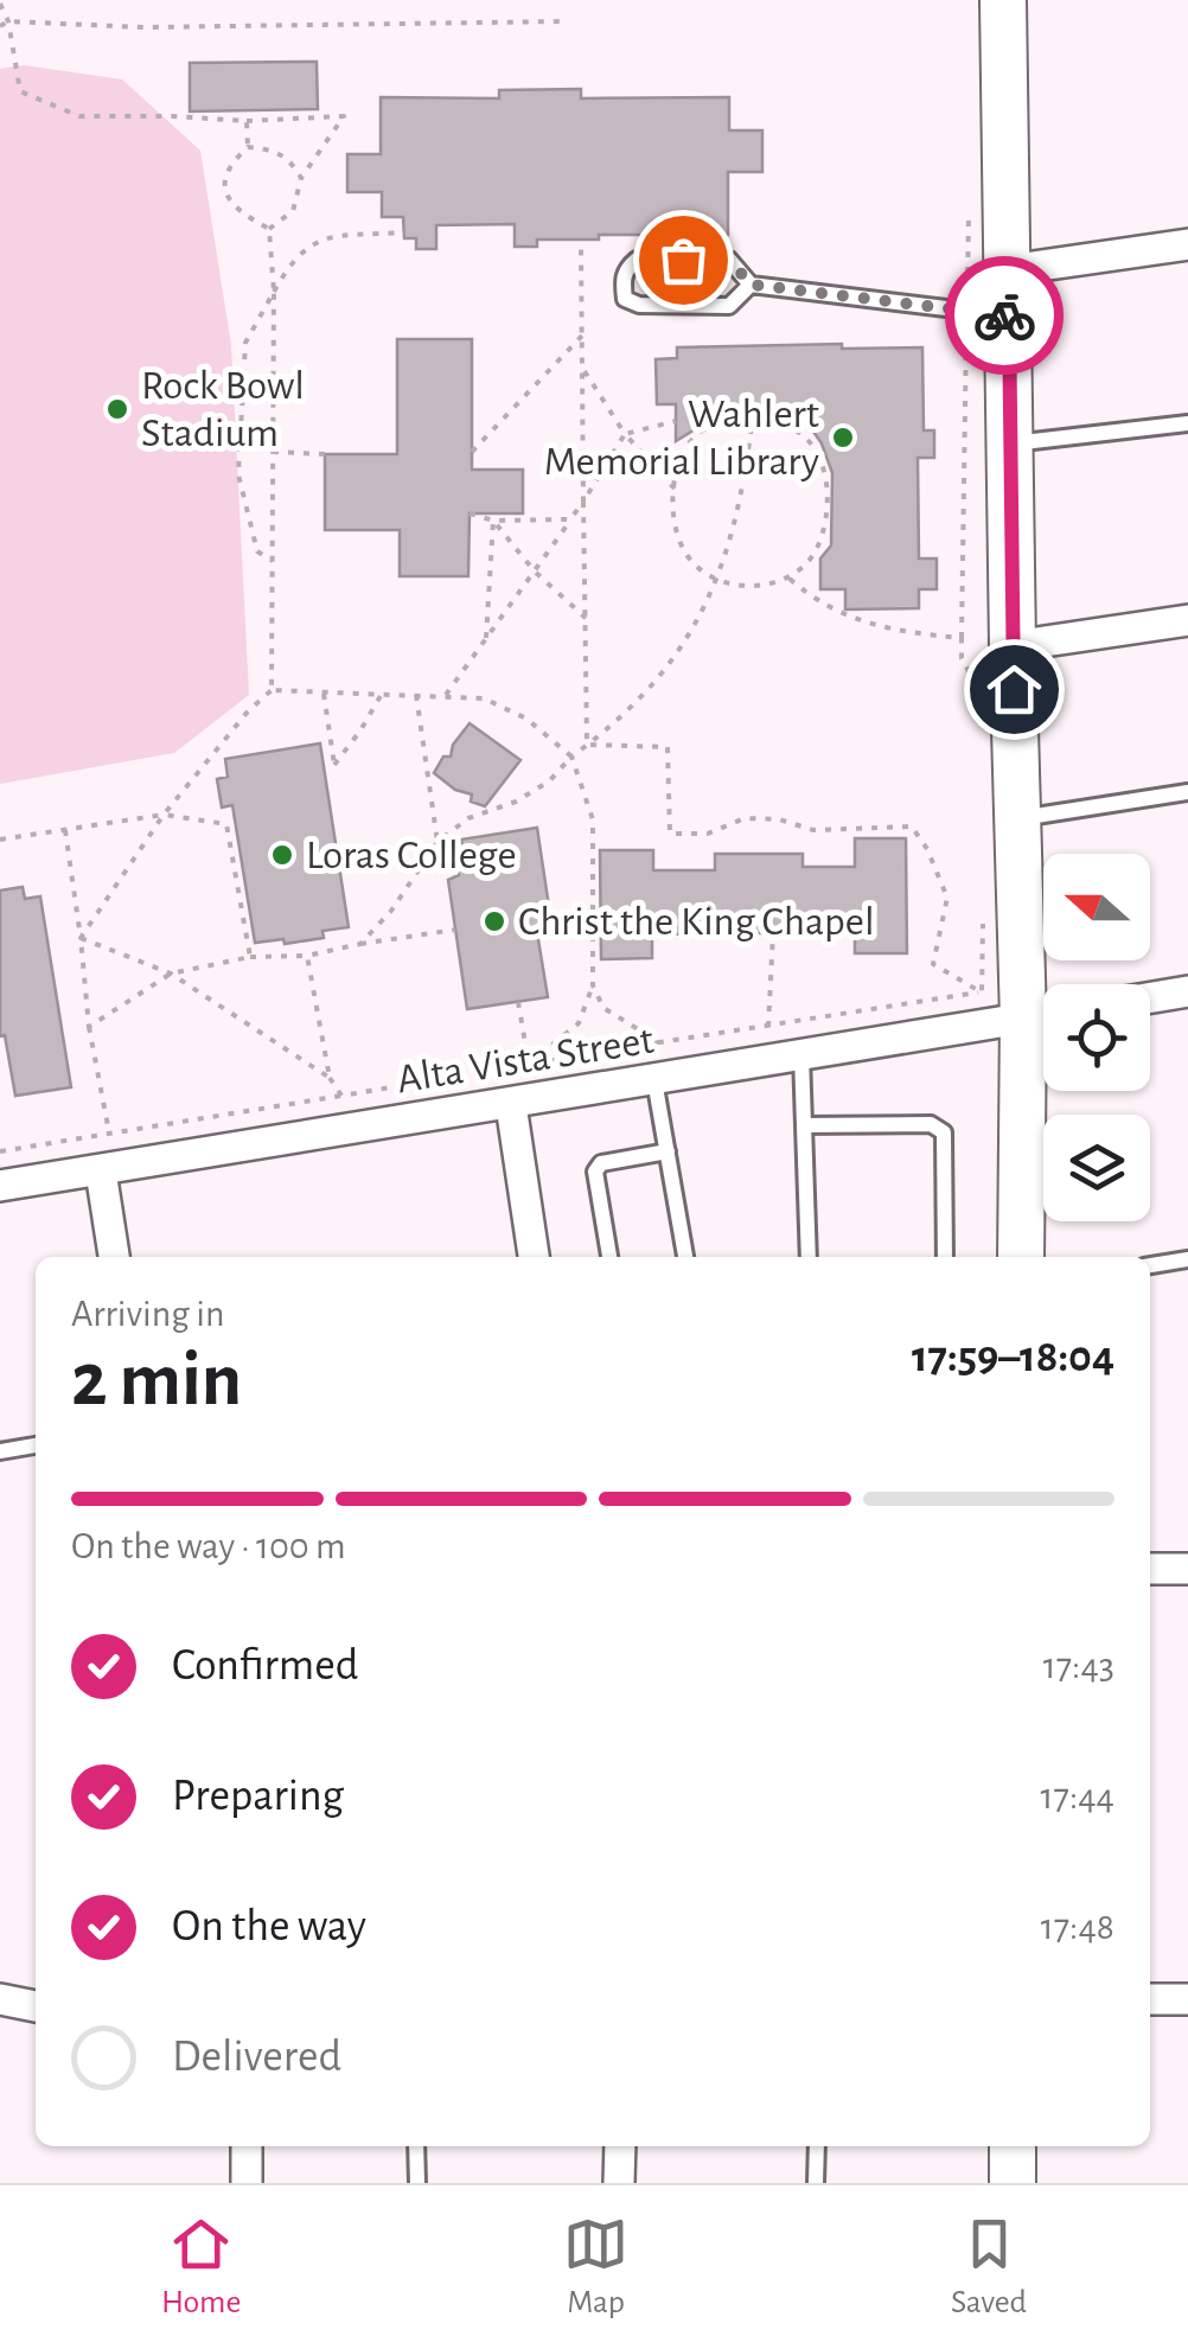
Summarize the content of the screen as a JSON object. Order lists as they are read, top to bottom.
{
  "streets": {
    "street": ["Alta Vista Street"]
  },
  "places": [
    "Rock Bowl Stadium",
    "Wahlert Memorial Library",
    "Loras College",
    "Christ the King Chapel"
  ],
  "north": "left",
  "page": {
    "heading": ["2 min", "Arriving in", "17:59–18:04"],
    "bar": "On the way · 100 m",
    "list": [
      ["Confirmed", "17:43"],
      ["Preparing", "17:44"],
      ["On the way", "17:48"],
      "Delivered"
    ],
    "tabs": ["Home", "Map", "Saved"]
  }
}
